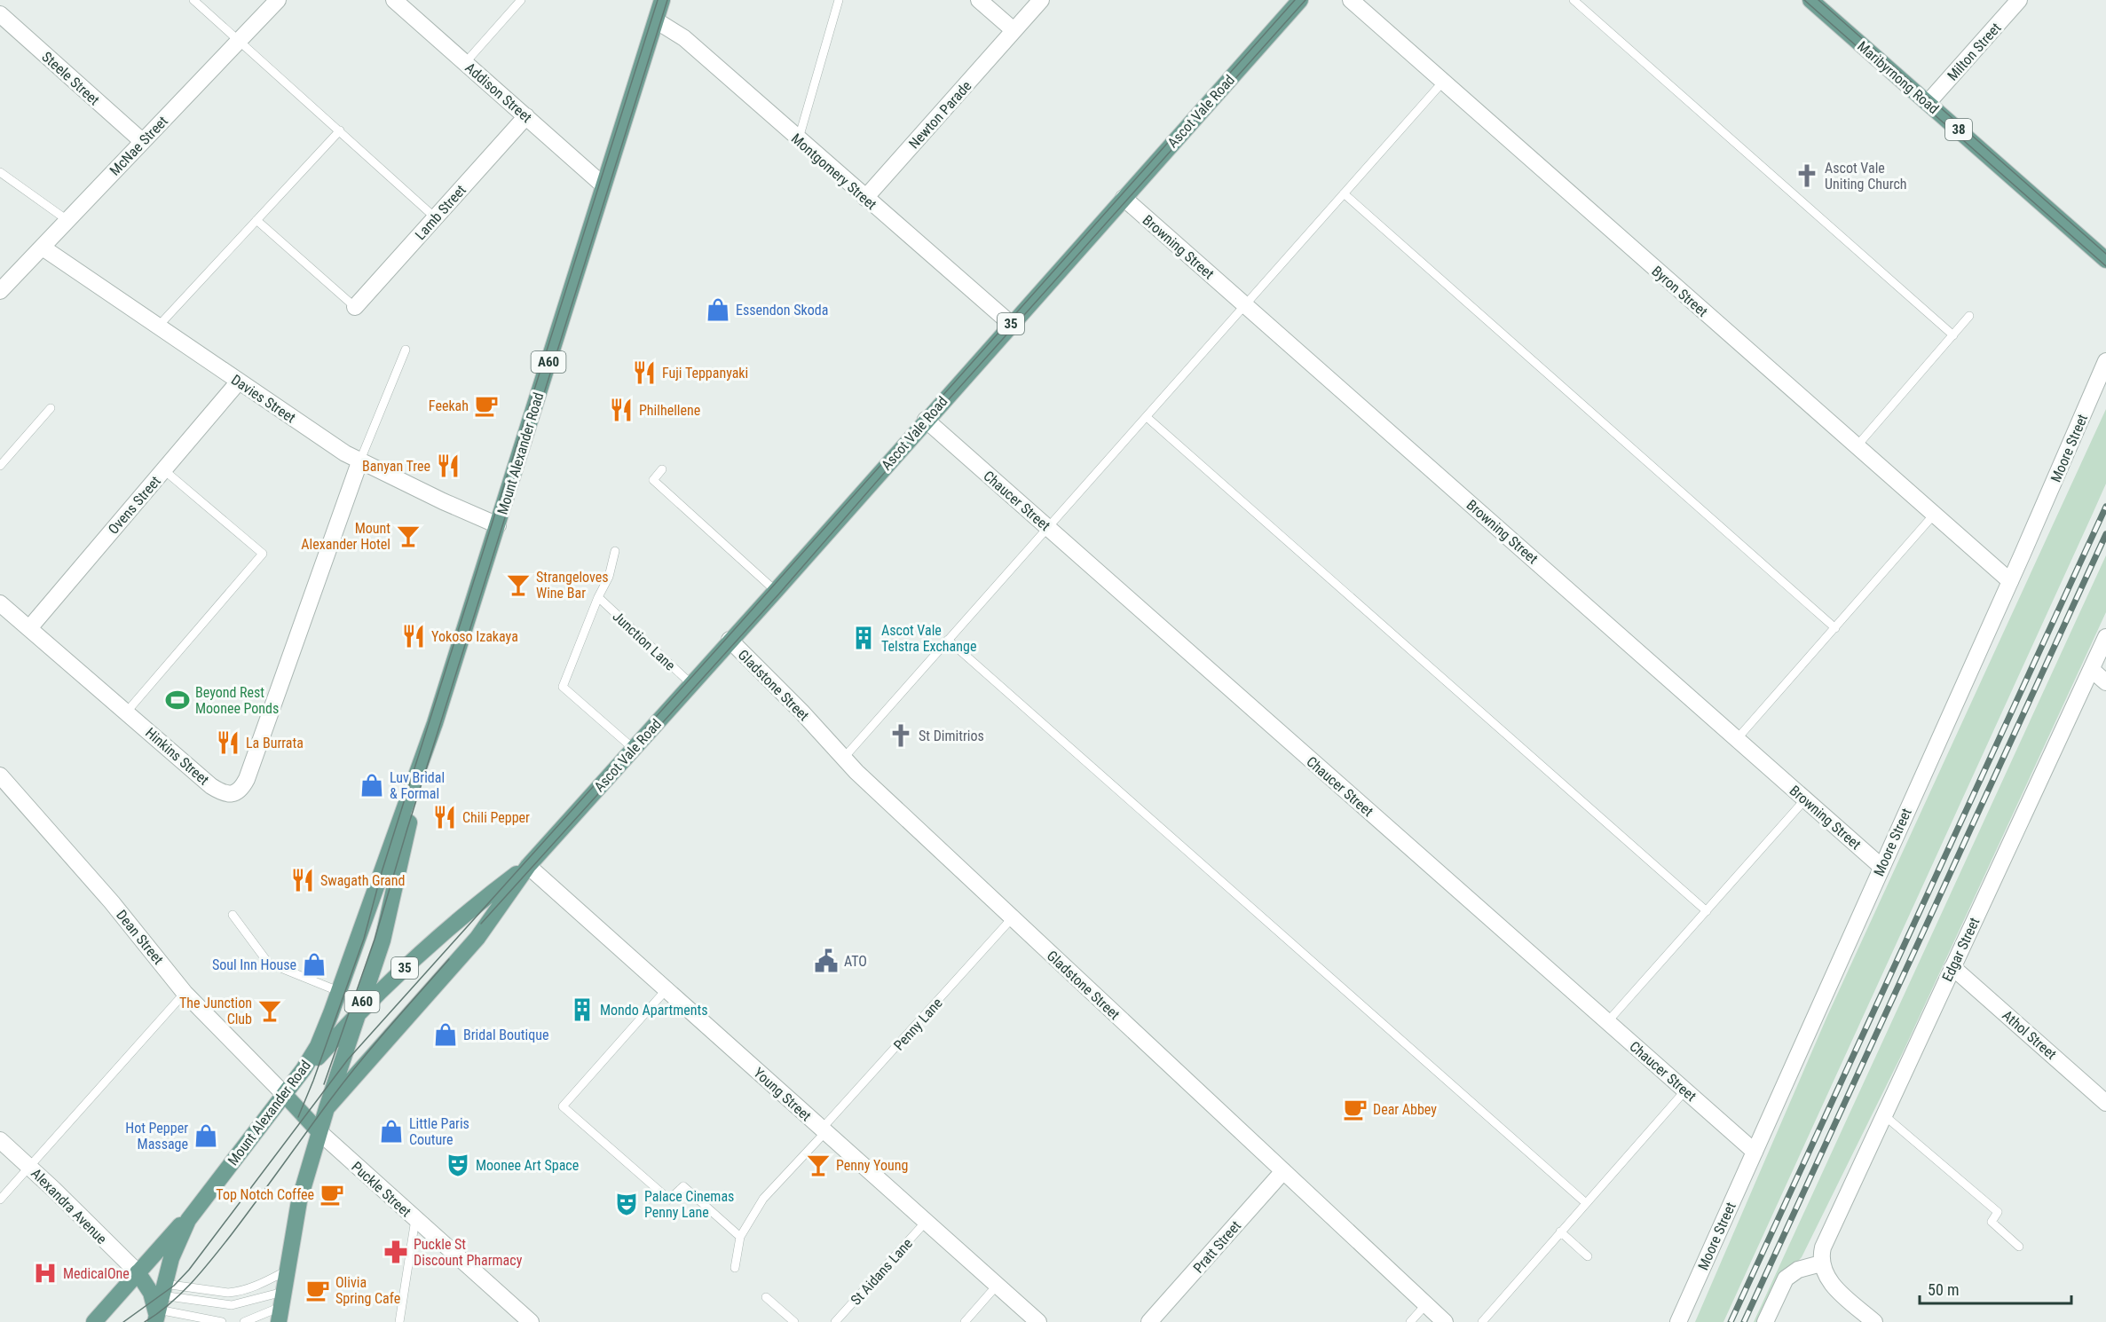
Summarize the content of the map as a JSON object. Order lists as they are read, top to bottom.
{
  "streets": {
    "main road": [
      "Maribyrnong Road",
      "Ascot Vale Road",
      "38",
      "35",
      "A60",
      "Mount Alexander Road",
      "Puckle Street"
    ],
    "street": [
      "Milton Street",
      "Steele Street",
      "Addison Street",
      "Newton Parade",
      "McNae Street",
      "Montgomery Street",
      "Lamb Street",
      "Browning Street",
      "Byron Street",
      "Davies Street",
      "Moore Street",
      "Chaucer Street",
      "Ovens Street",
      "Gladstone Street",
      "Hinkins Street",
      "Dean Street",
      "Edgar Street",
      "Athol Street",
      "Young Street",
      "Alexandra Avenue",
      "Pratt Street"
    ],
    "lane": ["Junction Lane", "Penny Lane", "St Aidans Lane"]
  },
  "crossings": [
    ["Milton Street", "Maribyrnong Road"],
    ["Steele Street", "McNae Street"],
    ["Addison Street", "Lamb Street"],
    ["Addison Street", "Mount Alexander Road"],
    ["Ascot Vale Road", "Montgomery Street"],
    ["Ascot Vale Road", "Browning Street"],
    ["Ascot Vale Road", "Mount Alexander Road"],
    ["Ascot Vale Road", "Chaucer Street"],
    ["Ascot Vale Road", "Junction Lane"],
    ["Ascot Vale Road", "Gladstone Street"],
    ["Ascot Vale Road", "Dean Street"],
    ["Ascot Vale Road", "Young Street"],
    ["Ascot Vale Road", "Puckle Street"],
    ["Newton Parade", "Montgomery Street"],
    ["McNae Street", "Davies Street"],
    ["Montgomery Street", "Mount Alexander Road"],
    ["Browning Street", "Moore Street"],
    ["Byron Street", "Moore Street"],
    ["Davies Street", "Mount Alexander Road"],
    ["Davies Street", "Ovens Street"],
    ["Davies Street", "Hinkins Street"],
    ["Moore Street", "Chaucer Street"],
    ["Mount Alexander Road", "Dean Street"],
    ["Mount Alexander Road", "Puckle Street"],
    ["Ovens Street", "Hinkins Street"],
    ["Gladstone Street", "Penny Lane"],
    ["Gladstone Street", "Pratt Street"],
    ["Dean Street", "Puckle Street"],
    ["Edgar Street", "Athol Street"],
    ["Penny Lane", "Young Street"],
    ["Young Street", "St Aidans Lane"]
  ],
  "places": {
    "church": ["Ascot Vale Uniting Church", "St Dimitrios"],
    "shop": [
      "Essendon Skoda",
      "Luv Bridal & Formal",
      "Soul Inn House",
      "Bridal Boutique",
      "Little Paris Couture",
      "Hot Pepper Massage"
    ],
    "restaurant": [
      "Fuji Teppanyaki",
      "Philhellene",
      "Banyan Tree",
      "Yokoso Izakaya",
      "La Burrata",
      "Chili Pepper",
      "Swagath Grand"
    ],
    "cafe": [
      "Feekah",
      "Dear Abbey",
      "Top Notch Coffee",
      "Olivia Spring Cafe"
    ],
    "bar": [
      "Mount Alexander Hotel",
      "Strangeloves Wine Bar",
      "The Junction Club",
      "Penny Young"
    ],
    "building": ["Ascot Vale Telstra Exchange", "Mondo Apartments"],
    "sports": ["Beyond Rest Moonee Ponds"],
    "public building": ["ATO"],
    "theatre": ["Moonee Art Space", "Palace Cinemas Penny Lane"],
    "pharmacy": ["Puckle St Discount Pharmacy"],
    "hospital": ["MedicalOne"]
  },
  "scale_bar": "50 m"
}
